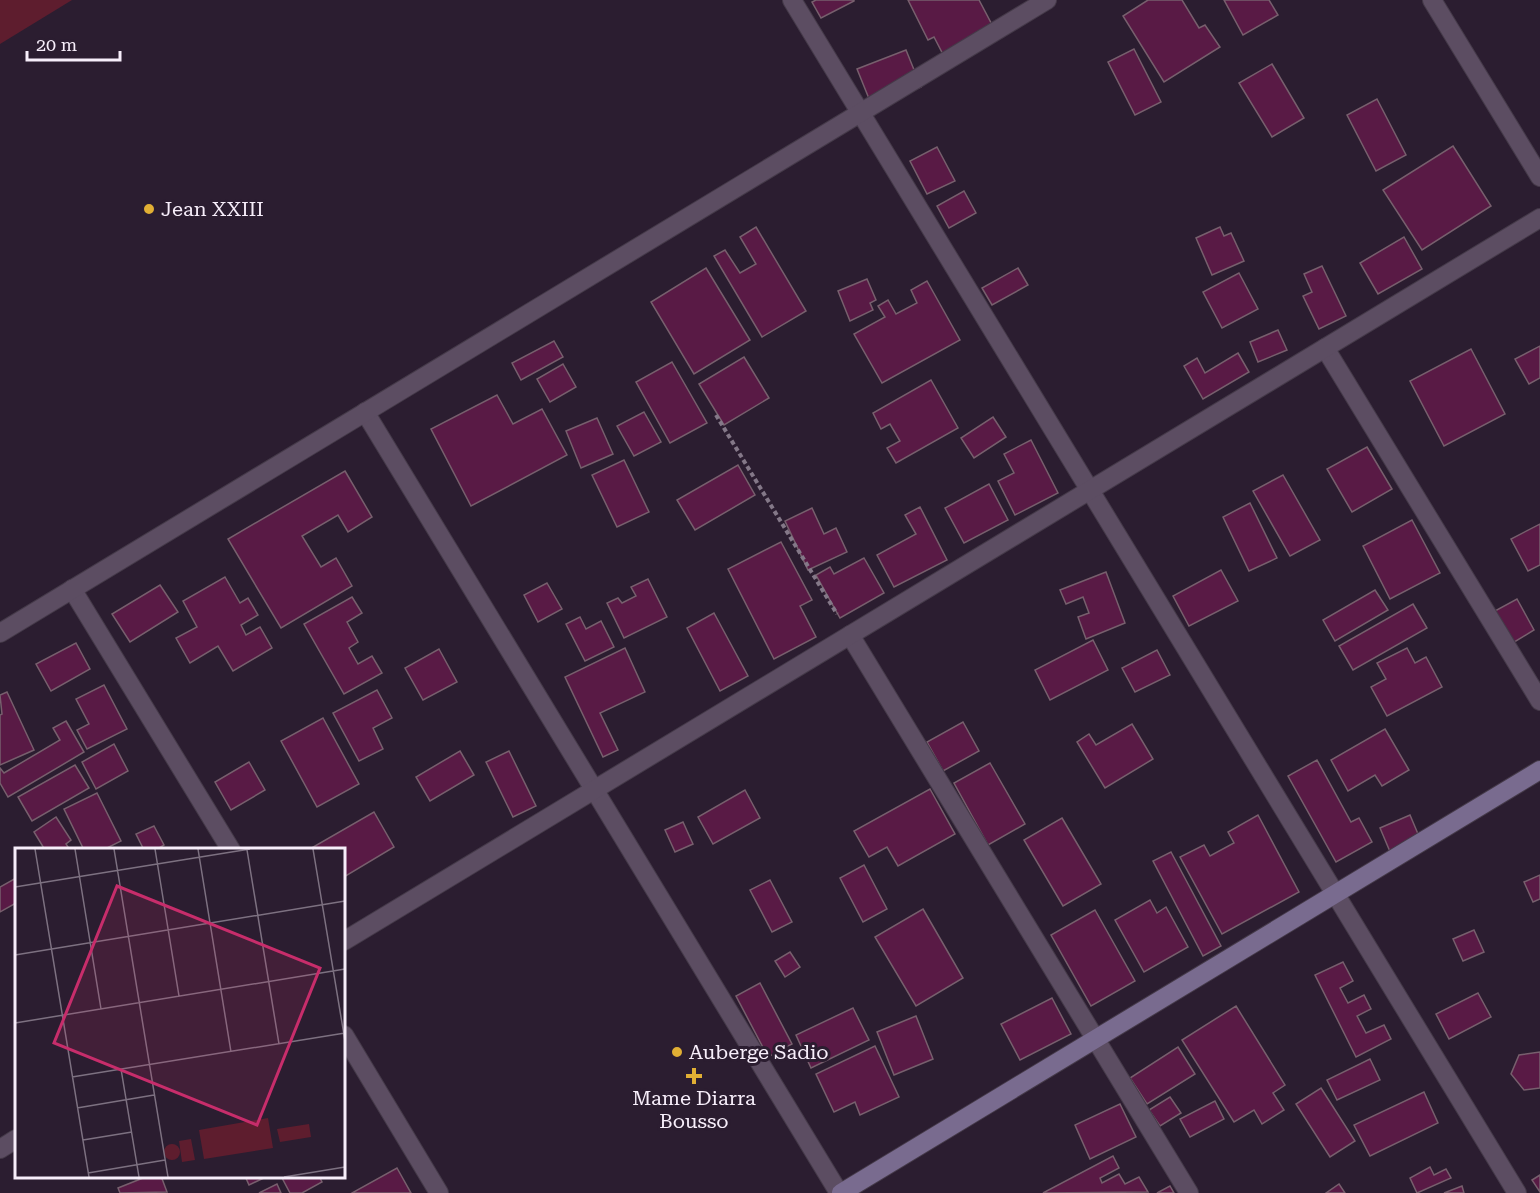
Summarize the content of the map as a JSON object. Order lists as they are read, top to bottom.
{
  "places": {
    "other": ["Jean XXIII", "Auberge Sadio"],
    "health": ["Mame Diarra Bousso"]
  },
  "scale_bar": "20 m"
}
